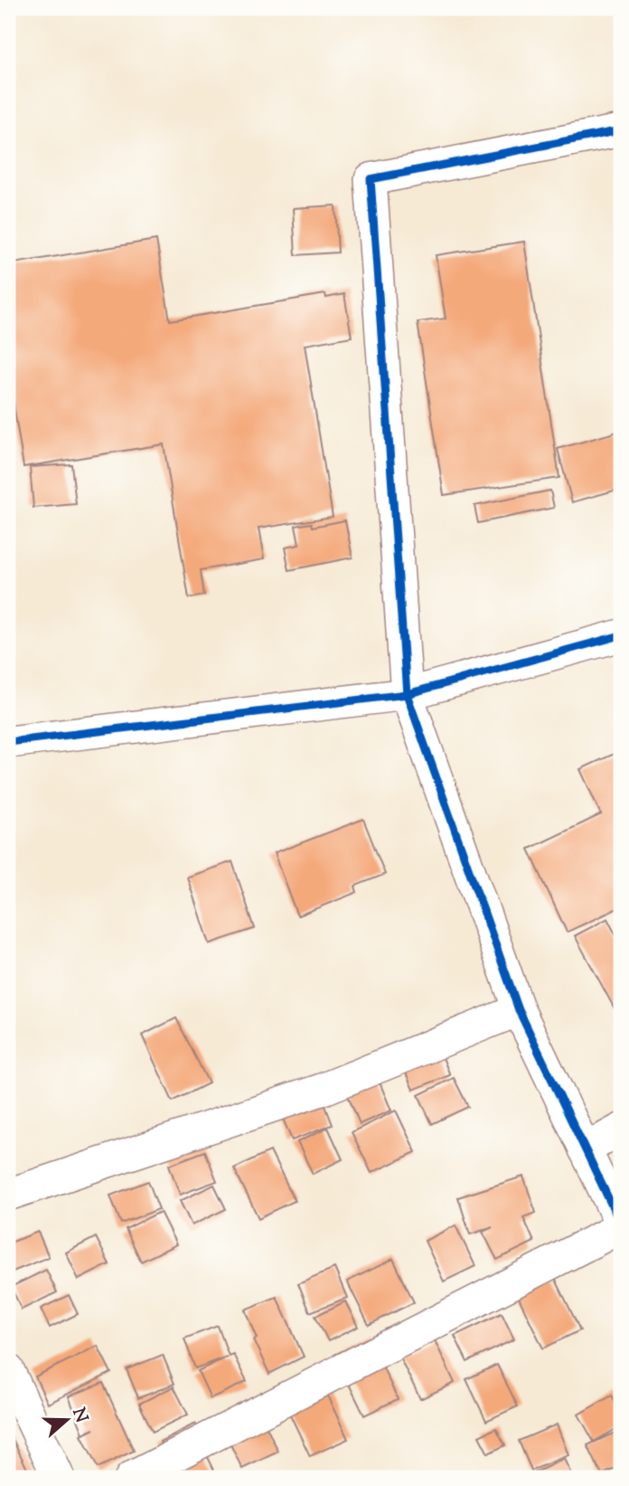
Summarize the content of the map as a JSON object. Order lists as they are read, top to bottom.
{
  "north": "right"
}
